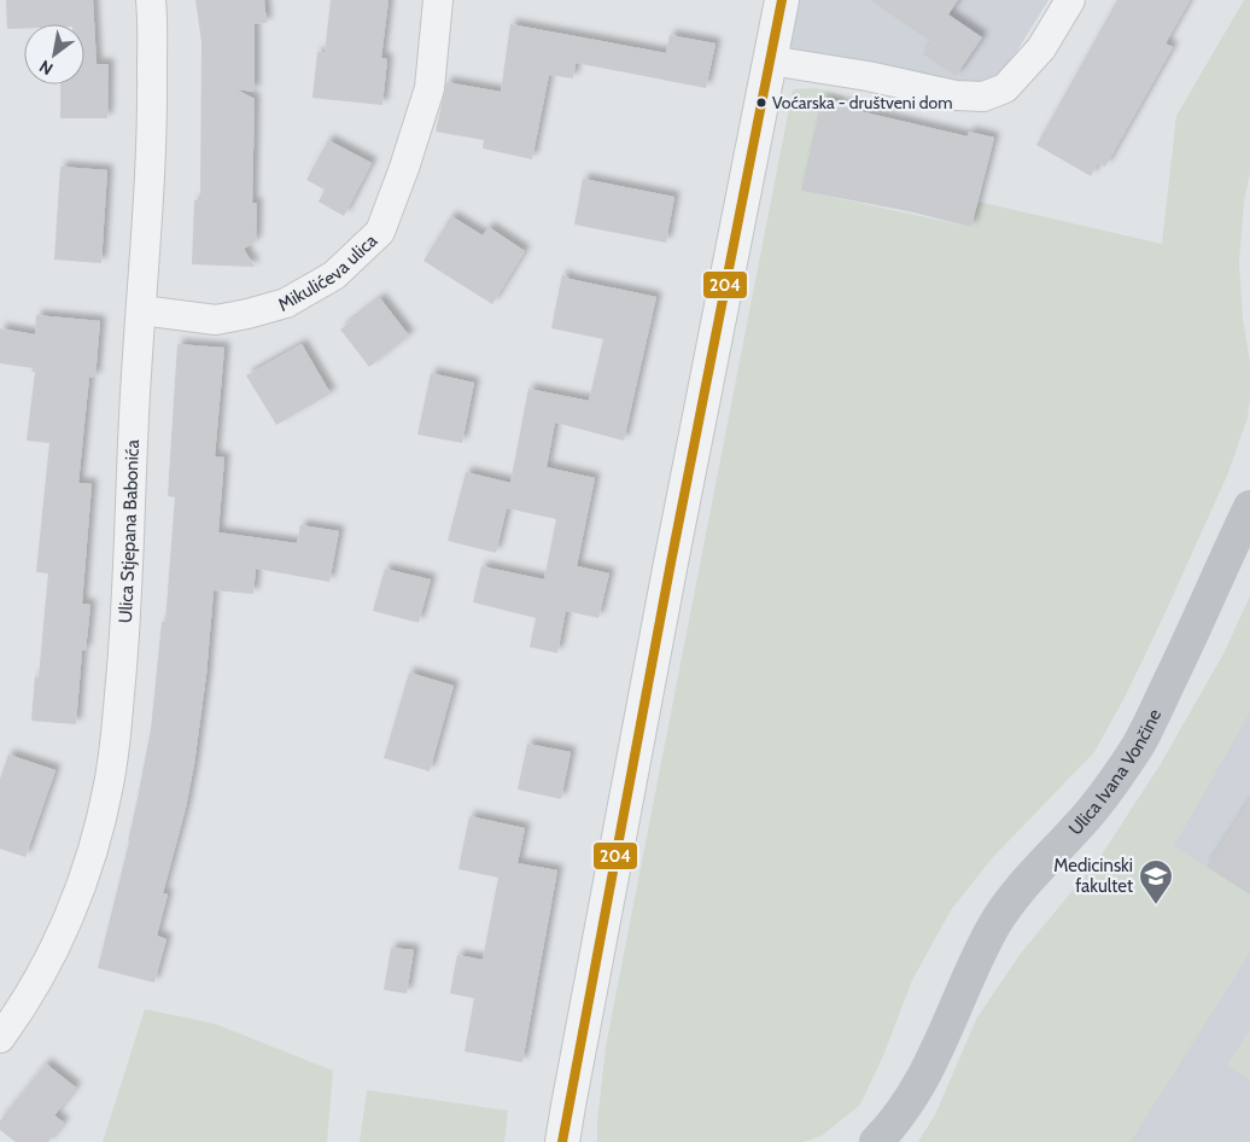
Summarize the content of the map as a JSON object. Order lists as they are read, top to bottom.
{
  "streets": {
    "main road": ["Ulica Ivana Vončine"],
    "street": ["Mikulićeva ulica", "Ulica Stjepana Babonića"]
  },
  "crossings": [
    ["Mikulićeva ulica", "Ulica Stjepana Babonića"]
  ],
  "places": {
    "other": ["Voćarska - društveni dom"],
    "school or university": ["Medicinski fakultet"]
  },
  "lines": ["transit line 204"],
  "north": "bottom left"
}
